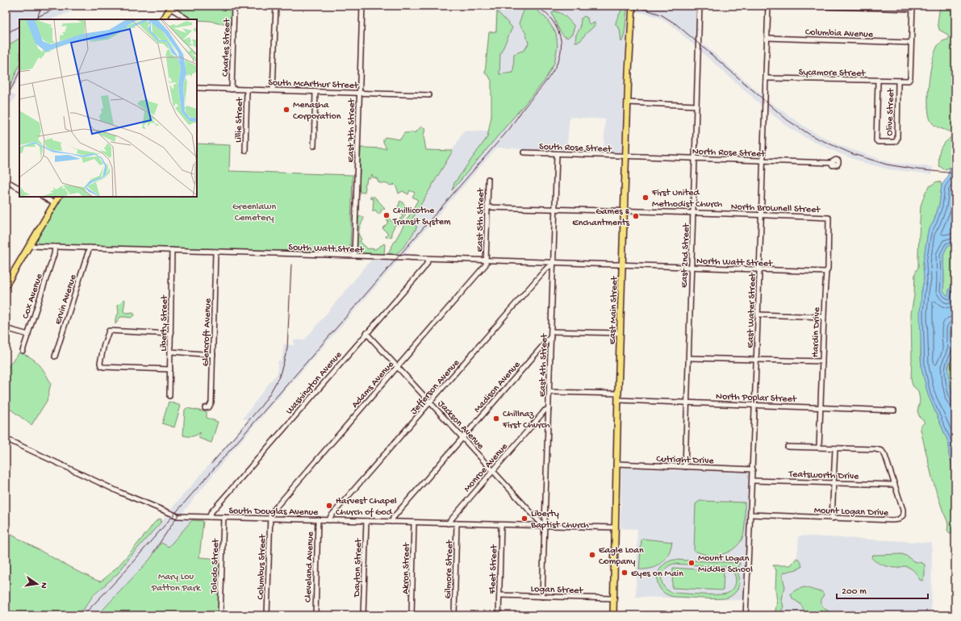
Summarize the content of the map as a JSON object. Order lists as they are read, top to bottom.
{
  "streets": {
    "main road": ["East Main Street"],
    "street": [
      "Columbia Avenue",
      "Charles Street",
      "Sycamore Street",
      "South McArthur Street",
      "Olive Street",
      "Lillie Street",
      "East 7th Street",
      "South Rose Street",
      "North Rose Street",
      "North Brownell Street",
      "East 5th Street",
      "South Watt Street",
      "East 2nd Street",
      "North Watt Street",
      "Cox Avenue",
      "Ervin Avenue",
      "East Water Street",
      "Liberty Street",
      "Glencroft Avenue",
      "Hardin Drive",
      "East 4th Street",
      "Washington Avenue",
      "Adams Avenue",
      "Jefferson Avenue",
      "Madison Avenue",
      "North Poplar Street",
      "Jackson Avenue",
      "Cutright Drive",
      "Monroe Avenue",
      "Teatsworth Drive",
      "South Douglas Avenue",
      "Mount Logan Drive",
      "Toledo Street",
      "Columbus Street",
      "Cleveland Avenue",
      "Dayton Street",
      "Akron Street",
      "Gilmore Street",
      "Fleet Street",
      "Logan Street"
    ]
  },
  "crossings": [
    ["Columbia Avenue", "East Water Street"],
    ["Charles Street", "South McArthur Street"],
    ["Sycamore Street", "Olive Street"],
    ["Sycamore Street", "East Water Street"],
    ["South McArthur Street", "Lillie Street"],
    ["South McArthur Street", "East 7th Street"],
    ["East 7th Street", "South Watt Street"],
    ["South Rose Street", "North Rose Street"],
    ["South Rose Street", "East Main Street"],
    ["South Rose Street", "East 4th Street"],
    ["North Rose Street", "East 2nd Street"],
    ["North Rose Street", "East Main Street"],
    ["North Rose Street", "East Water Street"],
    ["North Brownell Street", "East 5th Street"],
    ["North Brownell Street", "East 2nd Street"],
    ["North Brownell Street", "East Main Street"],
    ["North Brownell Street", "East Water Street"],
    ["North Brownell Street", "Hardin Drive"],
    ["North Brownell Street", "East 4th Street"],
    ["East 5th Street", "South Watt Street"],
    ["East 5th Street", "Adams Avenue"],
    ["South Watt Street", "North Watt Street"],
    ["South Watt Street", "Cox Avenue"],
    ["South Watt Street", "Ervin Avenue"],
    ["South Watt Street", "East Main Street"],
    ["South Watt Street", "Liberty Street"],
    ["South Watt Street", "Glencroft Avenue"],
    ["South Watt Street", "East 4th Street"],
    ["South Watt Street", "Washington Avenue"],
    ["South Watt Street", "Adams Avenue"],
    ["South Watt Street", "Jefferson Avenue"],
    ["East 2nd Street", "North Watt Street"],
    ["East 2nd Street", "North Poplar Street"],
    ["East 2nd Street", "Cutright Drive"],
    ["North Watt Street", "East Main Street"],
    ["North Watt Street", "East Water Street"],
    ["North Watt Street", "Hardin Drive"],
    ["East Main Street", "North Poplar Street"],
    ["East Main Street", "Cutright Drive"],
    ["East Main Street", "South Douglas Avenue"],
    ["East Main Street", "Logan Street"],
    ["East Water Street", "North Poplar Street"],
    ["East Water Street", "Cutright Drive"],
    ["East Water Street", "Teatsworth Drive"],
    ["East Water Street", "Mount Logan Drive"],
    ["Hardin Drive", "North Poplar Street"],
    ["Hardin Drive", "Mount Logan Drive"],
    ["East 4th Street", "Jefferson Avenue"],
    ["East 4th Street", "Madison Avenue"],
    ["East 4th Street", "Jackson Avenue"],
    ["East 4th Street", "Monroe Avenue"],
    ["East 4th Street", "South Douglas Avenue"],
    ["East 4th Street", "Logan Street"],
    ["Washington Avenue", "Jackson Avenue"],
    ["Washington Avenue", "South Douglas Avenue"],
    ["Adams Avenue", "Jackson Avenue"],
    ["Adams Avenue", "South Douglas Avenue"],
    ["Adams Avenue", "Columbus Street"],
    ["Jefferson Avenue", "Jackson Avenue"],
    ["Jefferson Avenue", "South Douglas Avenue"],
    ["Madison Avenue", "Jackson Avenue"],
    ["Madison Avenue", "South Douglas Avenue"],
    ["Jackson Avenue", "Monroe Avenue"],
    ["Jackson Avenue", "South Douglas Avenue"],
    ["Monroe Avenue", "South Douglas Avenue"],
    ["Teatsworth Drive", "Mount Logan Drive"],
    ["South Douglas Avenue", "Toledo Street"],
    ["South Douglas Avenue", "Columbus Street"],
    ["South Douglas Avenue", "Cleveland Avenue"],
    ["South Douglas Avenue", "Dayton Street"],
    ["South Douglas Avenue", "Akron Street"],
    ["South Douglas Avenue", "Gilmore Street"],
    ["South Douglas Avenue", "Fleet Street"],
    ["Fleet Street", "Logan Street"]
  ],
  "parks": ["Greenlawn Cemetery", "Mary Lou Patton Park"],
  "places": [
    "Menasha Corporation",
    "First United Methodist Church",
    "Chillicothe Transit System",
    "Games & Enchantments",
    "Chillnaz First Church",
    "Harvest Chapel Church of God",
    "Liberty Baptist Church",
    "Eagle Loan Company",
    "Mount Logan Middle School",
    "Eyes on Main"
  ],
  "scale_bar": "200 m",
  "north": "right"
}
